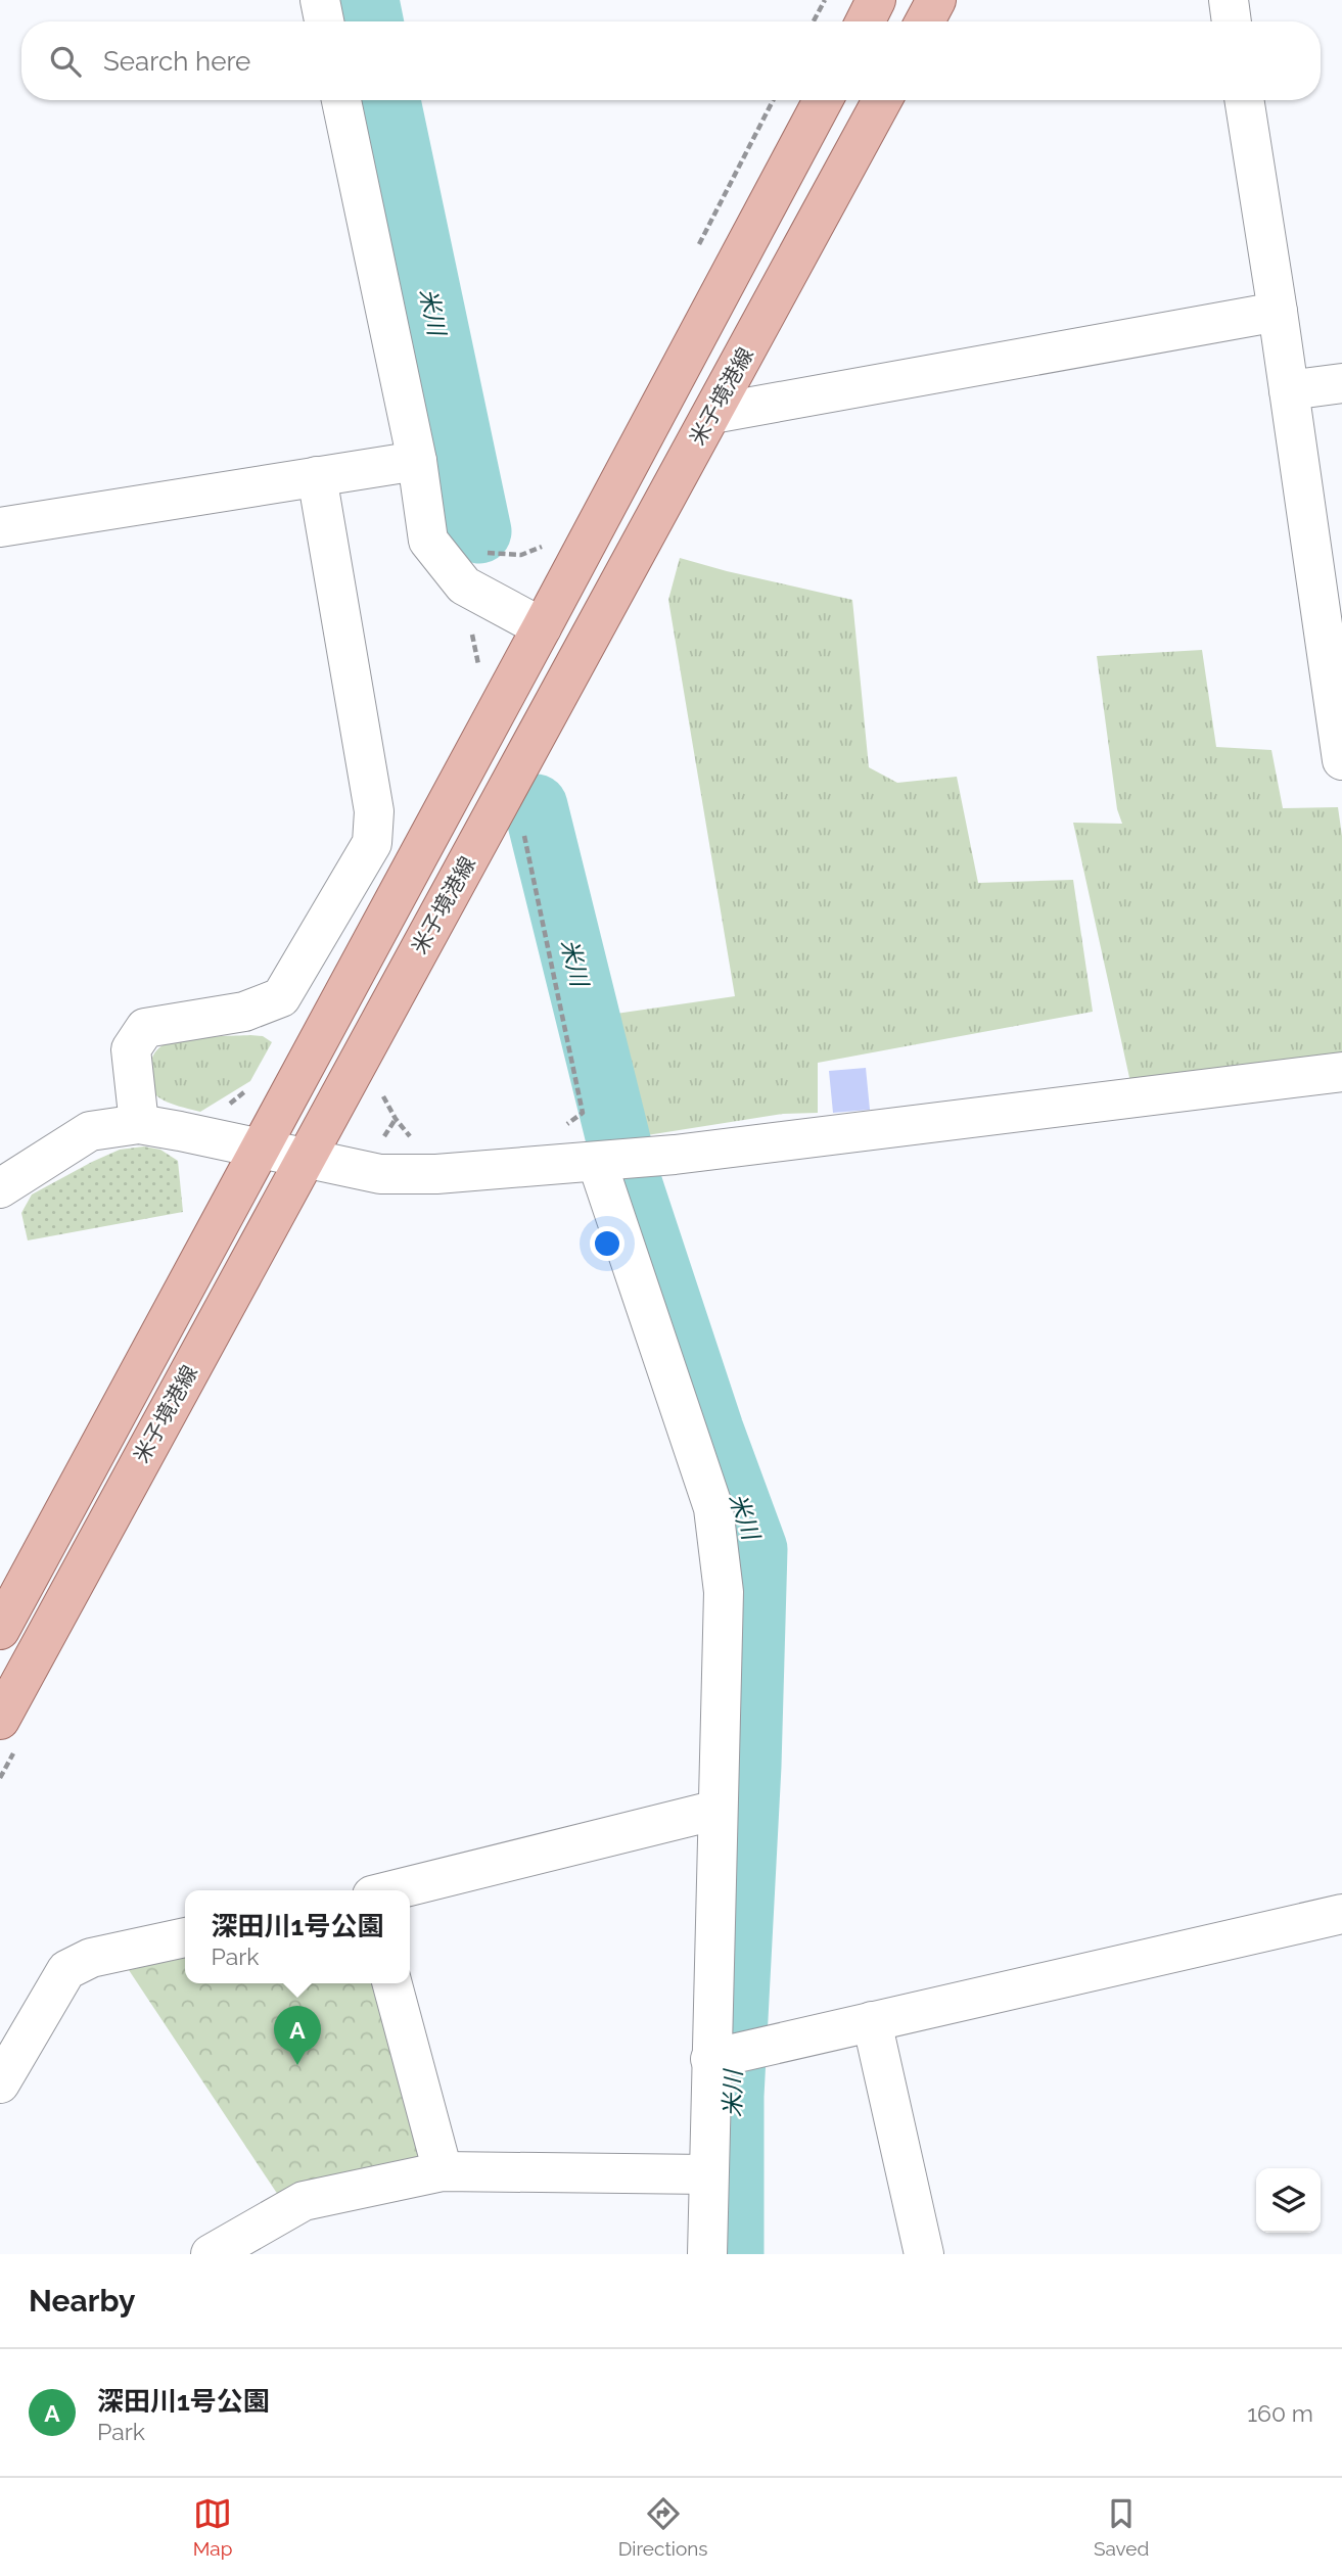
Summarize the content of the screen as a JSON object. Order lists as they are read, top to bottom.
{
  "streets": {
    "main road": ["米子境港線"]
  },
  "water": ["米川"],
  "page": {
    "search": "Search here",
    "popup": ["深田川1号公園", "Park"],
    "pins": "A",
    "heading": "Nearby",
    "list": [
      {
        "mark": "A",
        "name": "深田川1号公園",
        "note": "Park",
        "value": "160 m"
      }
    ],
    "nav": ["Map", "Directions", "Saved"]
  }
}
